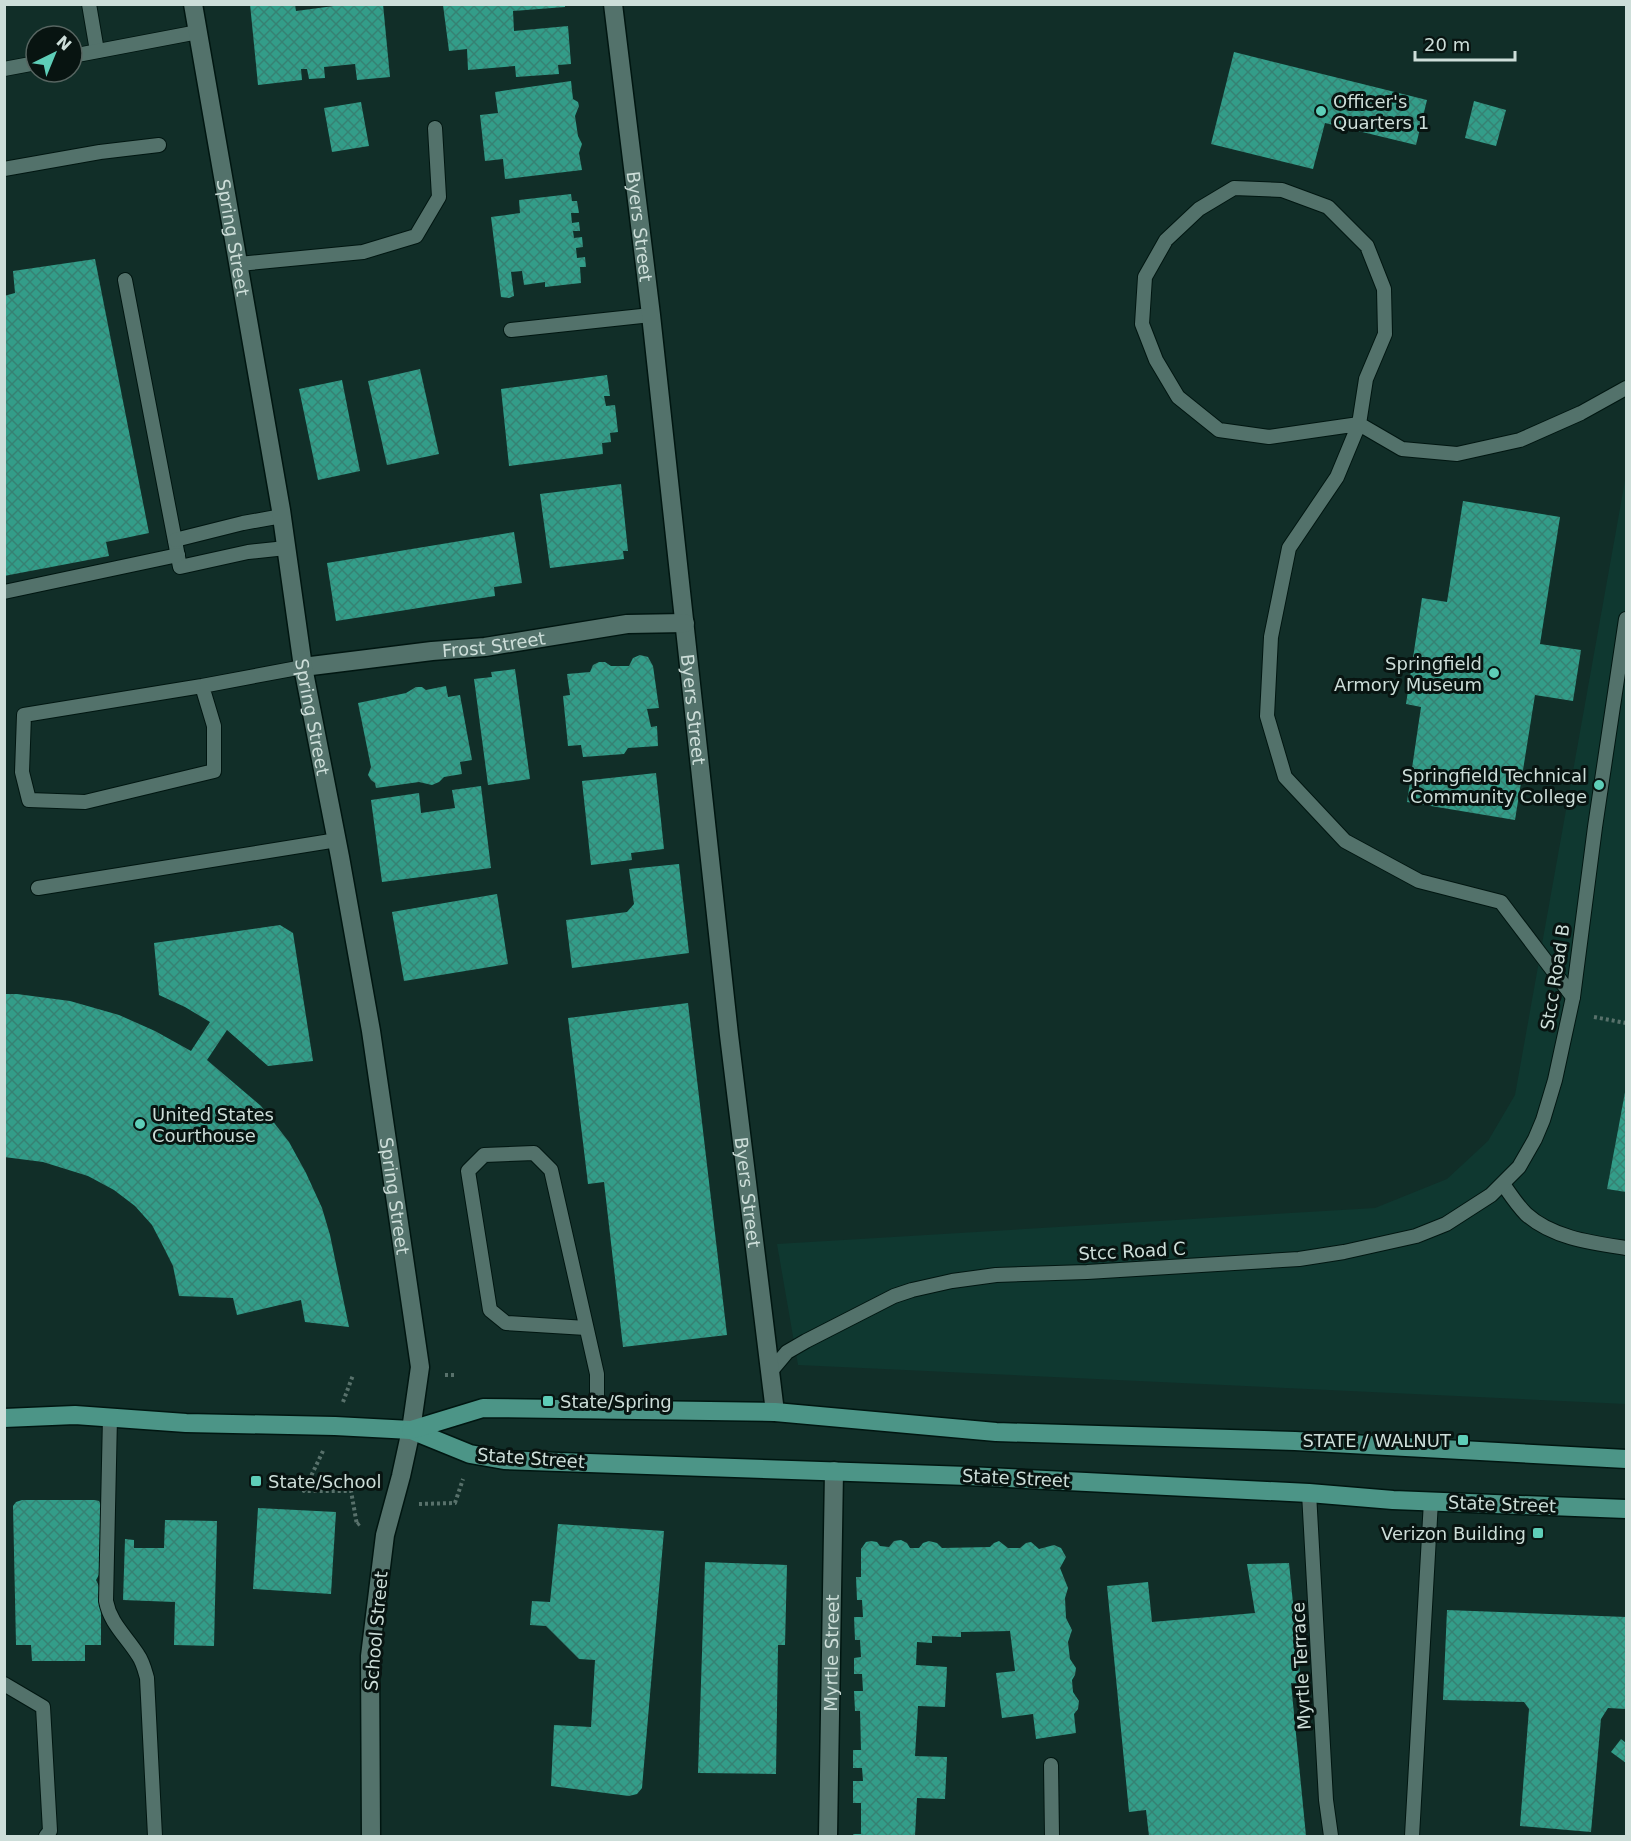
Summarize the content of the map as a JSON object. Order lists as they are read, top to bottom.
{
  "streets": {
    "main road": ["State Street"],
    "street": [
      "Byers Street",
      "Spring Street",
      "Frost Street",
      "School Street",
      "Myrtle Street"
    ],
    "lane": ["Stcc Road B", "Stcc Road C", "Myrtle Terrace"]
  },
  "crossings": [
    ["Byers Street", "Frost Street"],
    ["Byers Street", "Stcc Road C"],
    ["Byers Street", "State Street"],
    ["Spring Street", "Frost Street"],
    ["Spring Street", "State Street"],
    ["Spring Street", "School Street"],
    ["Stcc Road B", "Stcc Road C"],
    ["State Street", "School Street"],
    ["State Street", "Myrtle Street"],
    ["State Street", "Myrtle Terrace"]
  ],
  "places": {
    "other": [
      "Officer's Quarters 1",
      "Springfield Armory Museum",
      "Springfield Technical Community College",
      "United States Courthouse"
    ],
    "transit": [
      "State/Spring",
      "STATE / WALNUT",
      "State/School",
      "Verizon Building"
    ]
  },
  "scale_bar": "20 m",
  "north": "top right"
}
